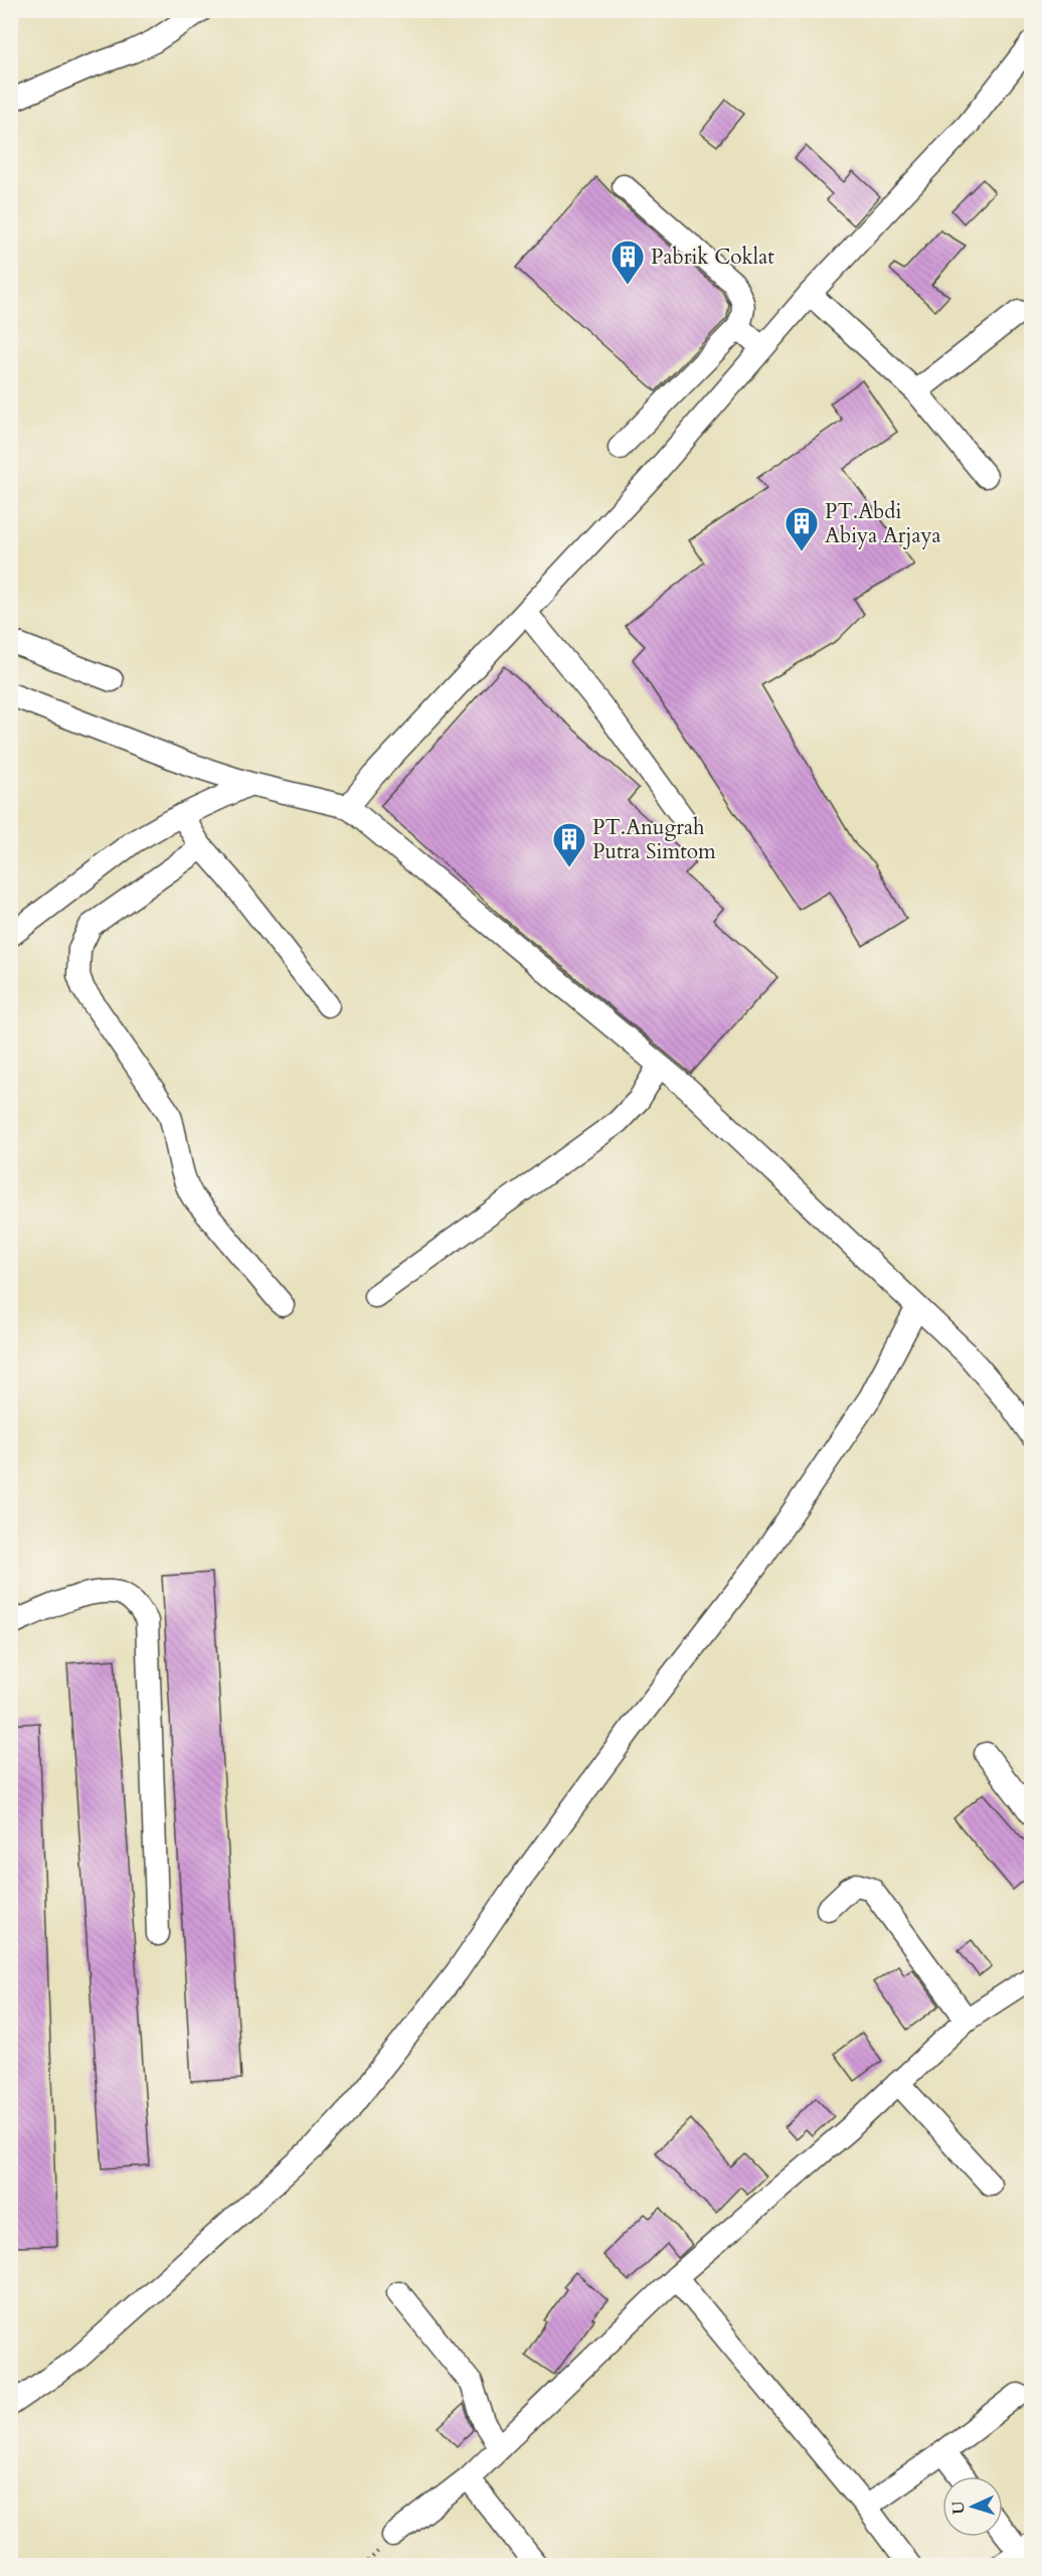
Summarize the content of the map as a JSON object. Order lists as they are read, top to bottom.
{
  "places": {
    "building": ["Pabrik Coklat", "PT.Abdi Abiya Arjaya", "PT.Anugrah Putra Simtom"]
  },
  "north": "left"
}
